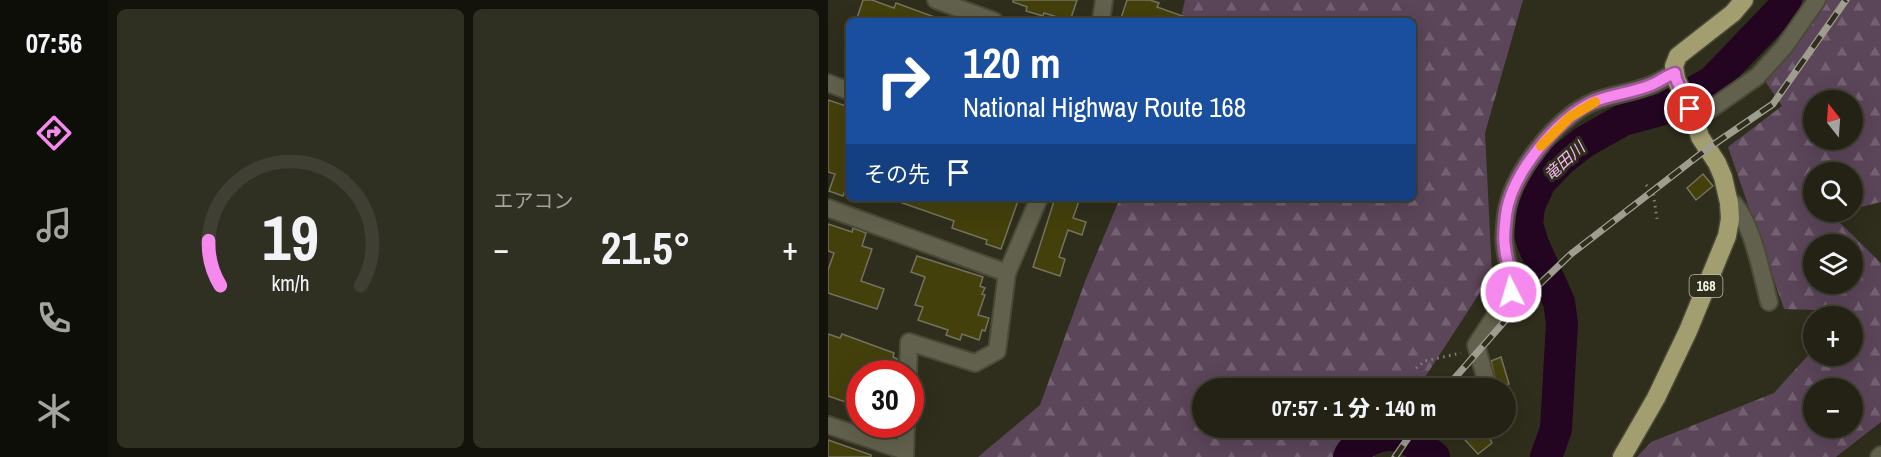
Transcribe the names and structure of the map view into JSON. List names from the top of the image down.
{
  "streets": {
    "highway": ["168"]
  },
  "water": ["竜田川"],
  "north": "top",
  "page": {
    "tabs": "07:56",
    "tile": "エアコン",
    "turn": ["120 m", "National Highway Route 168"],
    "map_buttons": ["+", "−"],
    "then": "その先",
    "heat": ["−", "21.5°", "+"],
    "limit": "30",
    "trip": "07:57 · 1 分 · 140 m",
    "gauge": ["19", "km/h"]
  }
}
